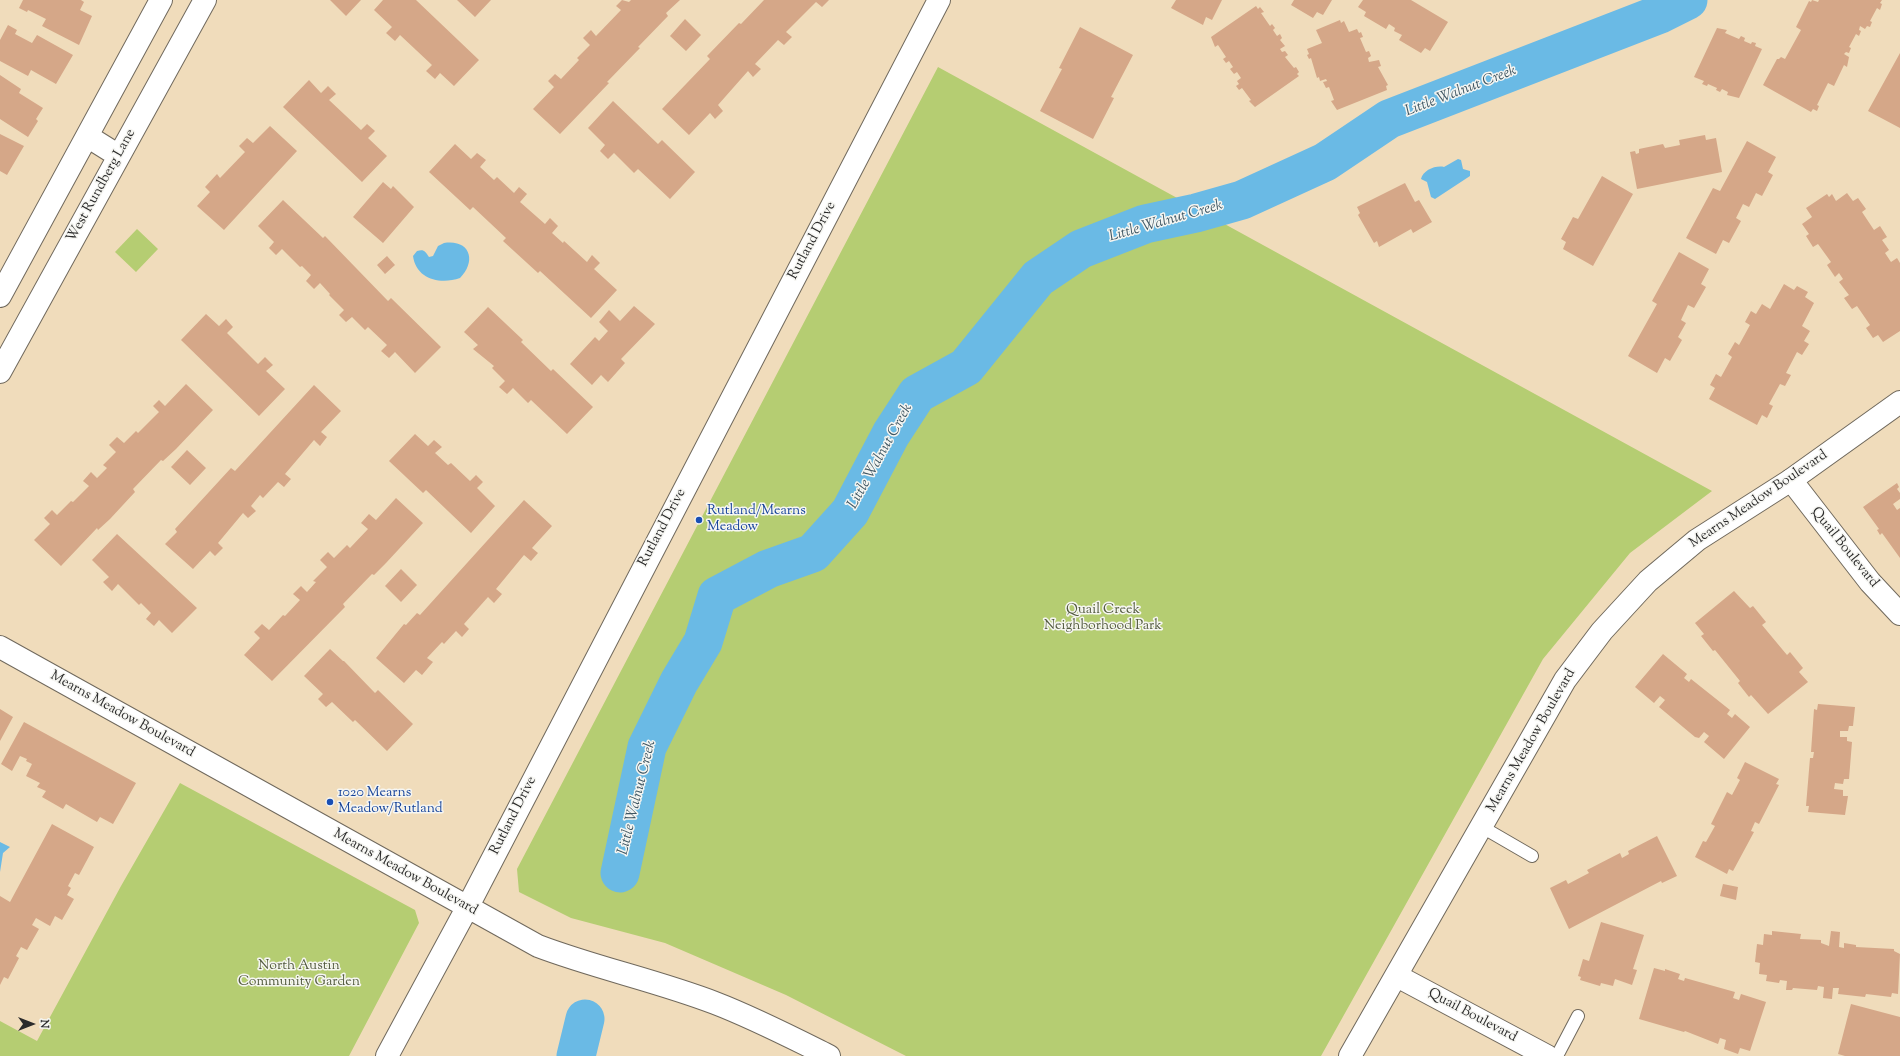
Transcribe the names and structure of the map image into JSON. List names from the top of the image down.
{
  "streets": {
    "street": [
      "West Rundberg Lane",
      "Rutland Drive",
      "Mearns Meadow Boulevard",
      "Quail Boulevard"
    ]
  },
  "crossings": [
    ["Rutland Drive", "Mearns Meadow Boulevard"],
    ["Mearns Meadow Boulevard", "Quail Boulevard"]
  ],
  "water": ["Little Walnut Creek"],
  "parks": ["Quail Creek Neighborhood Park", "North Austin Community Garden"],
  "places": ["Rutland/Mearns Meadow", "1020 Mearns Meadow/Rutland"],
  "north": "right"
}
